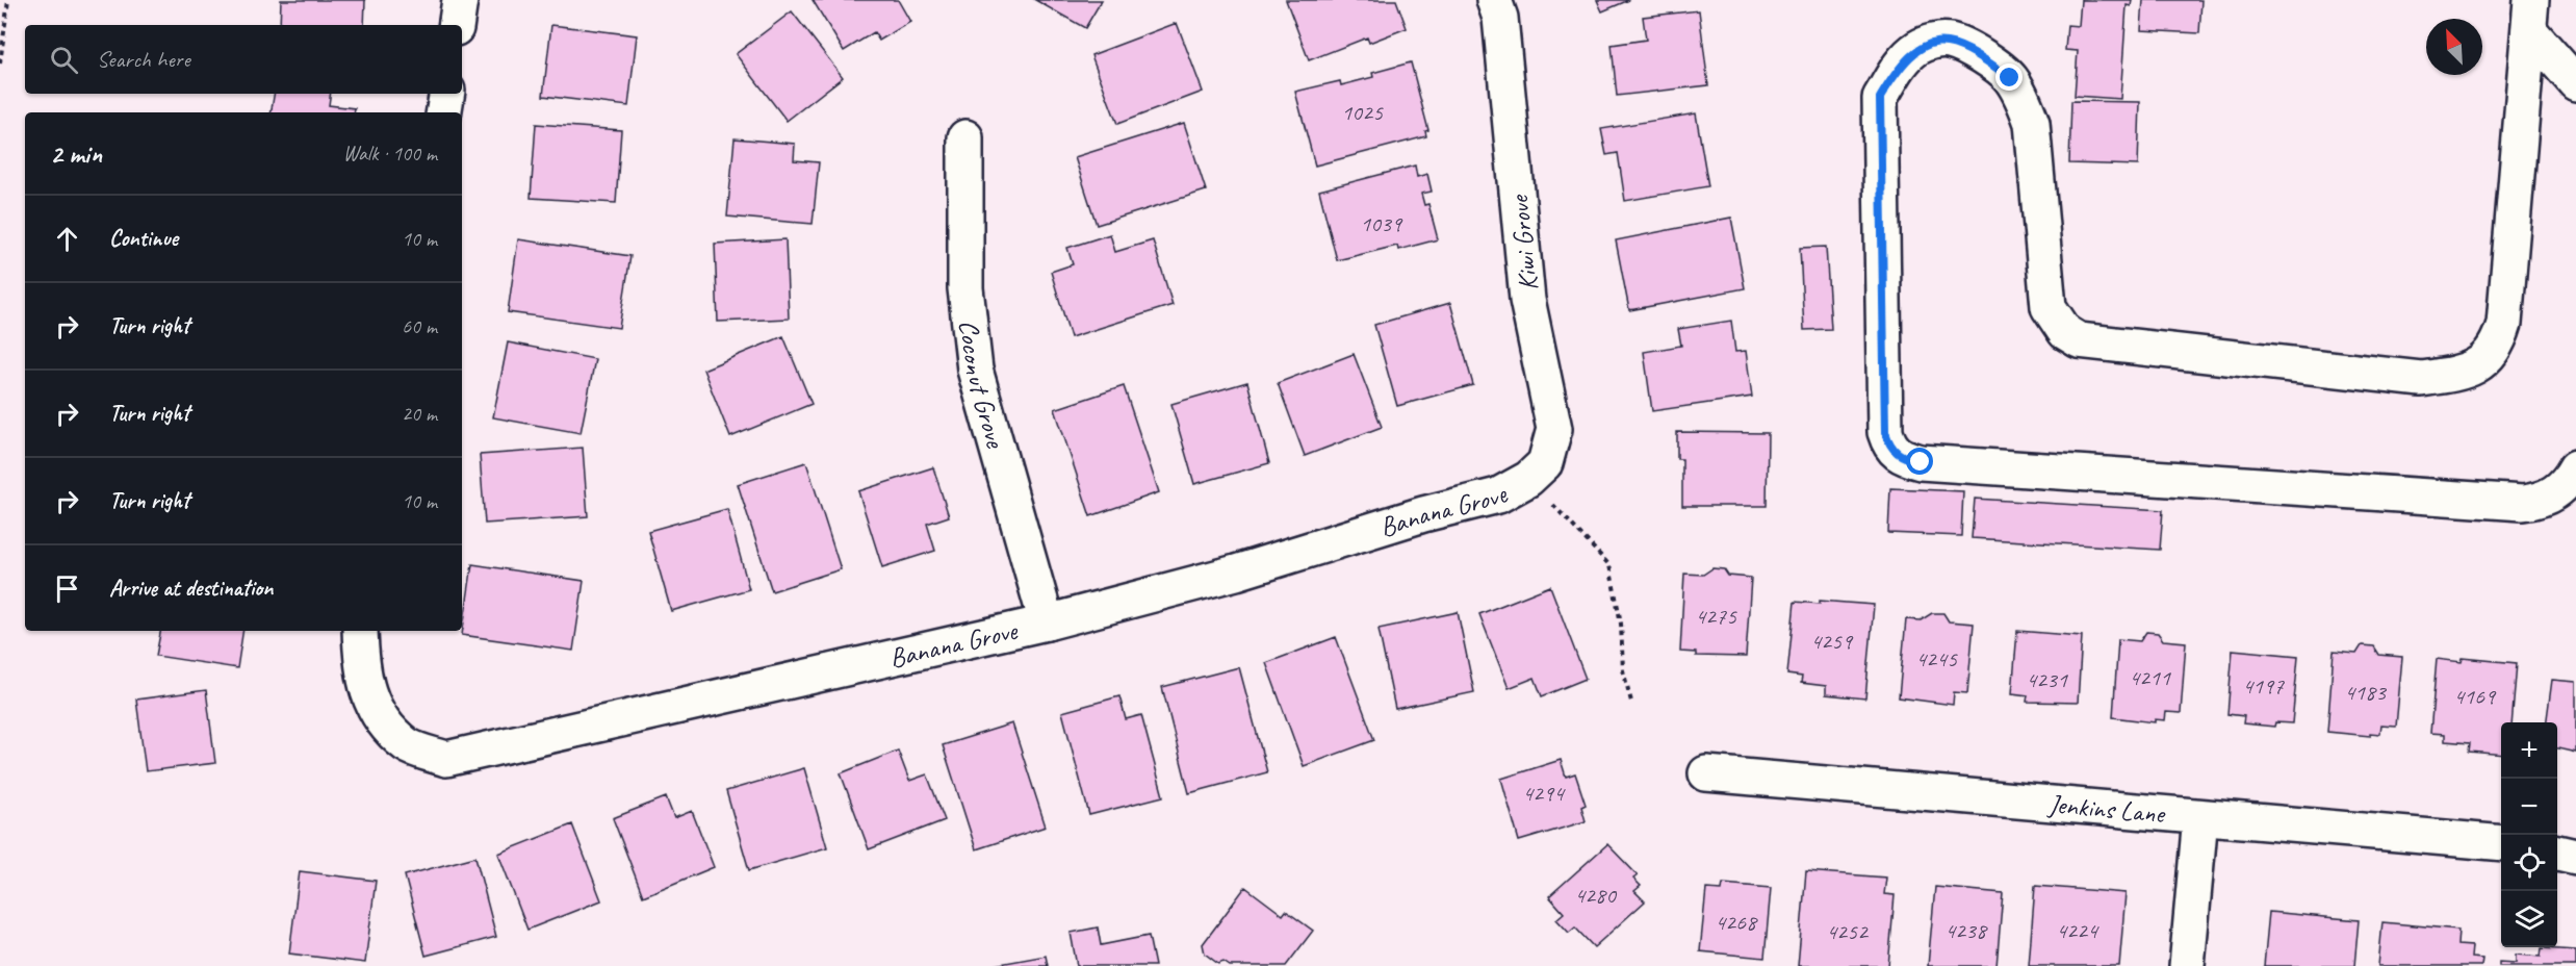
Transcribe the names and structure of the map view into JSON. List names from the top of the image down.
{
  "streets": {
    "street": [
      "Kiwi Grove",
      "Coconut Grove",
      "Banana Grove",
      "Jenkins Lane"
    ]
  },
  "crossings": [
    ["Kiwi Grove", "Banana Grove"],
    ["Coconut Grove", "Banana Grove"]
  ],
  "house_numbers": [
    "1025",
    "1039",
    "4275",
    "4259",
    "4245",
    "4211",
    "4231",
    "4197",
    "4183",
    "4169",
    "4294",
    "4280",
    "4268",
    "4238",
    "4224",
    "4252"
  ],
  "north": "top left",
  "page": {
    "search": "Search here",
    "heading": ["2 min", "Walk · 100 m"],
    "list": [
      ["Continue", "10 m"],
      ["Turn right", "60 m"],
      ["Turn right", "20 m"],
      ["Turn right", "10 m"],
      "Arrive at destination"
    ],
    "map_buttons": ["+", "−"]
  }
}
